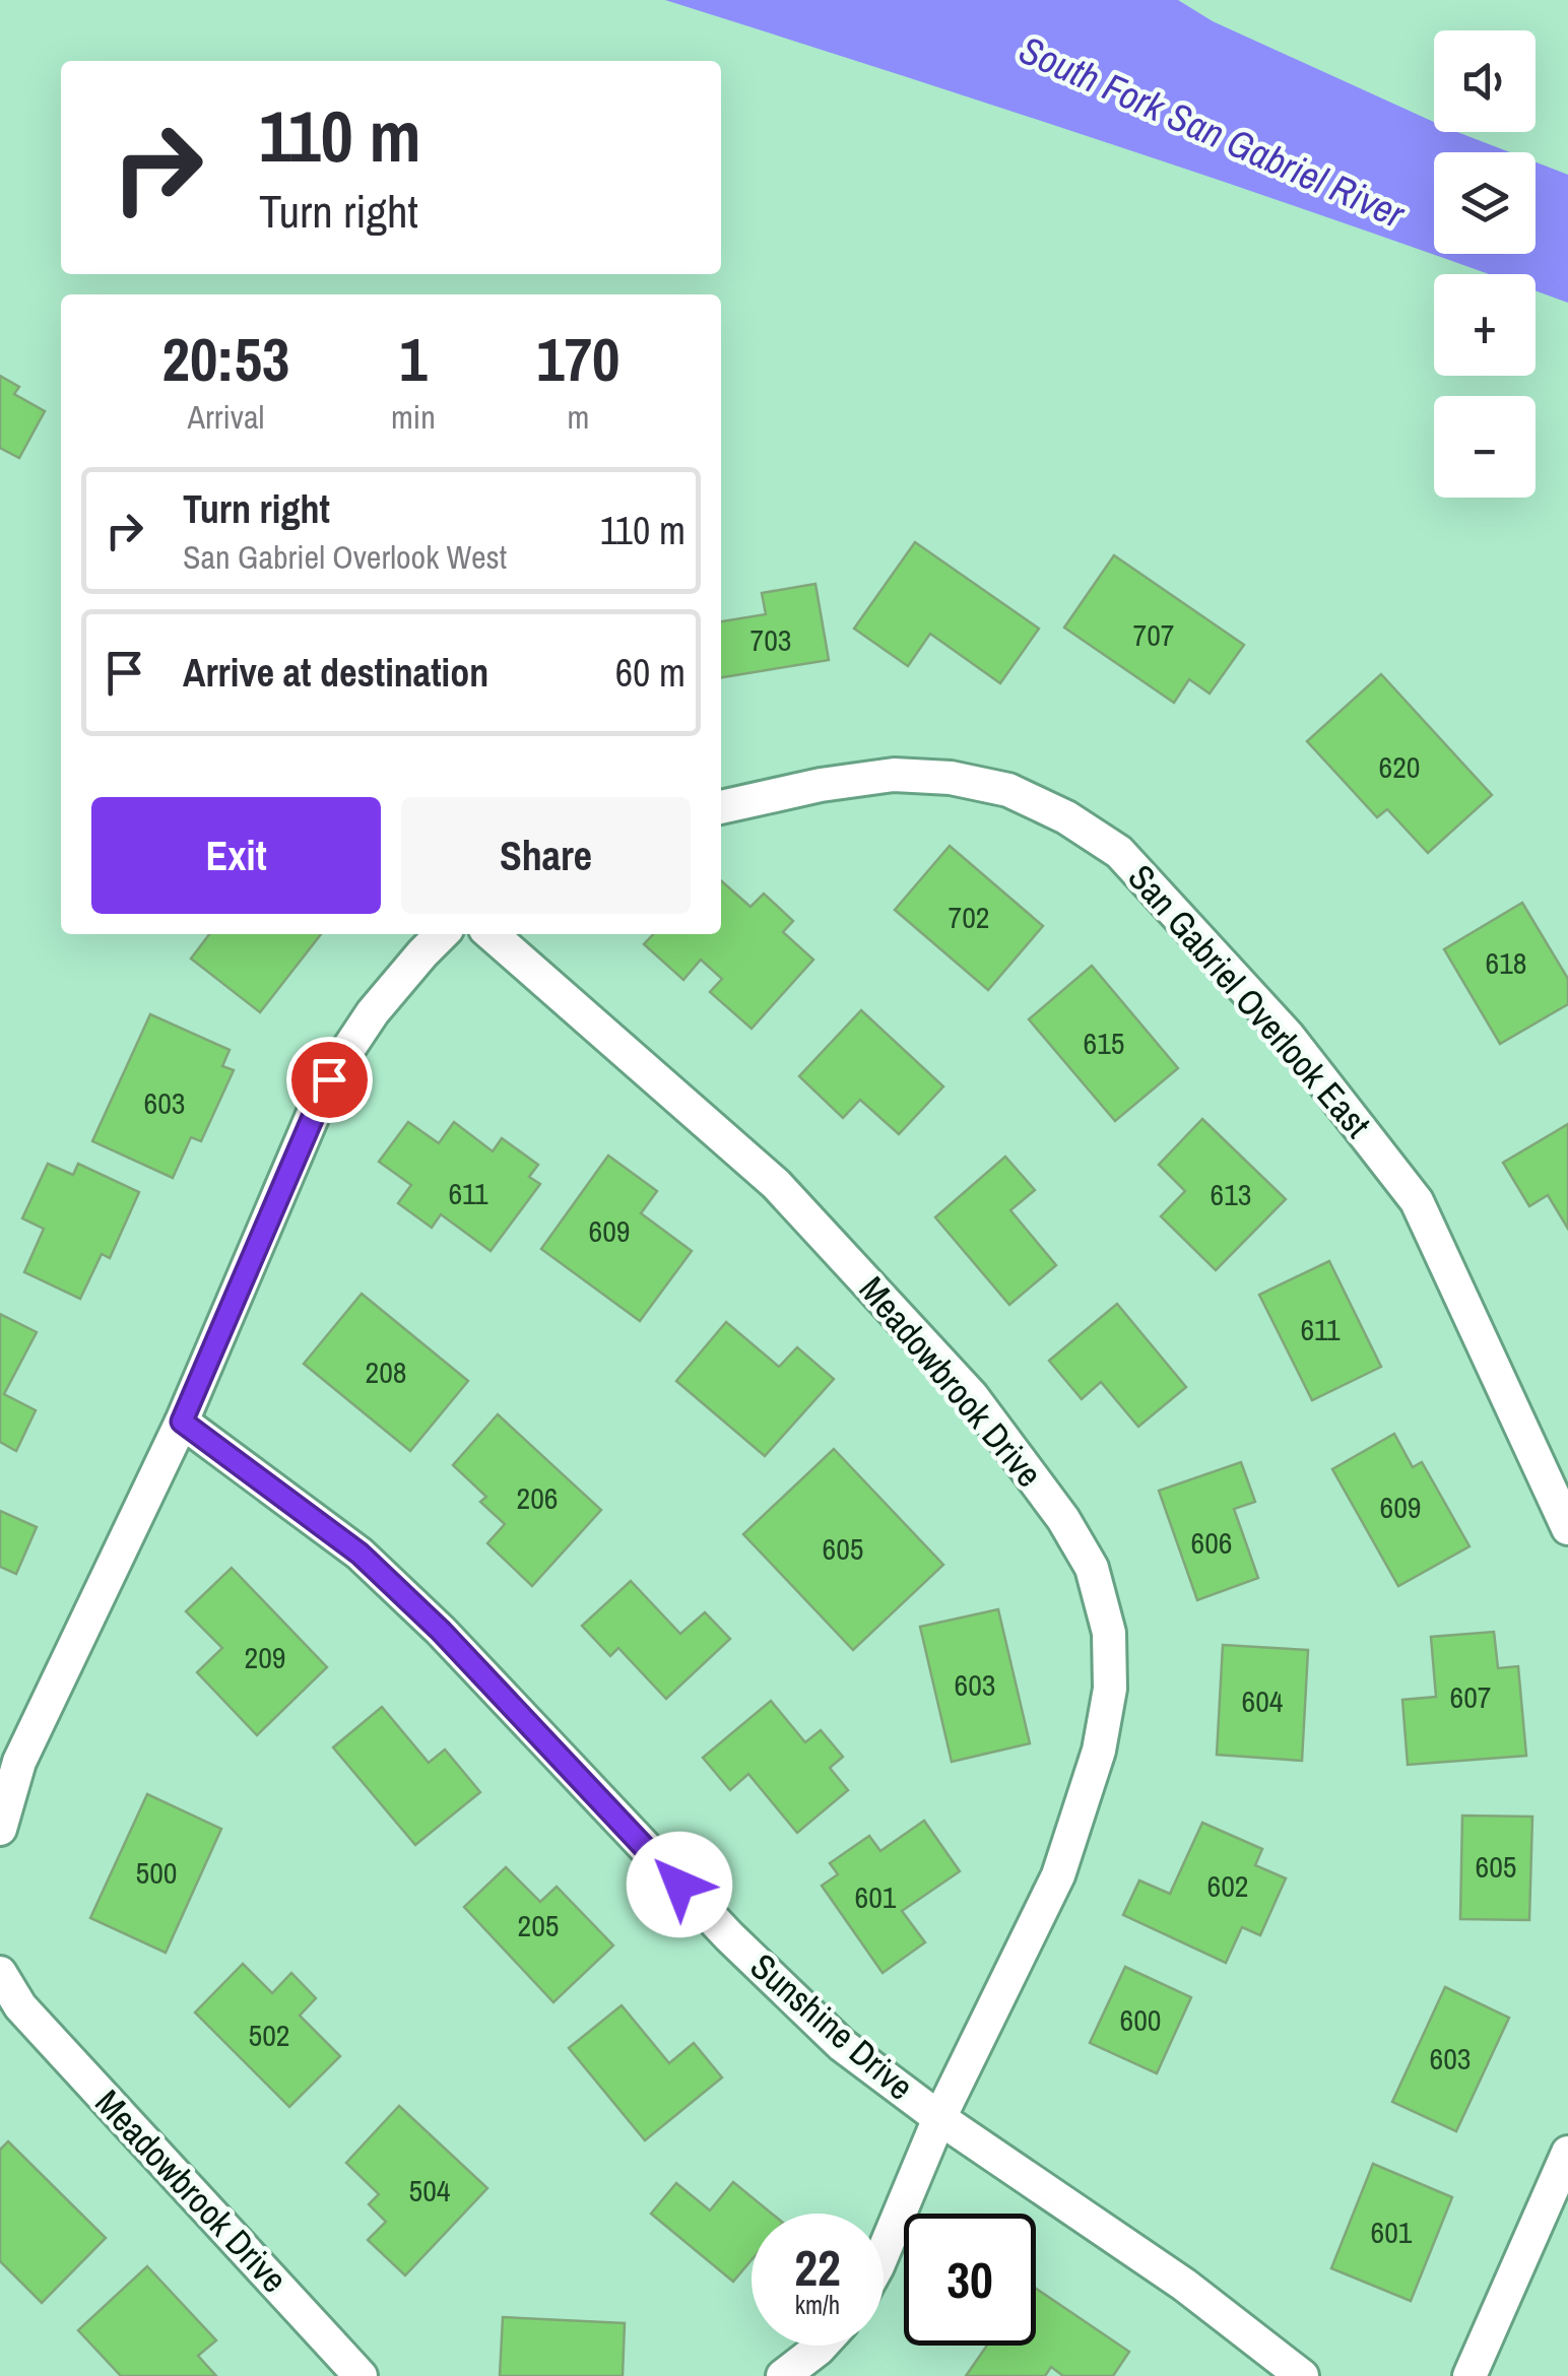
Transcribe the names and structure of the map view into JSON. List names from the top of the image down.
{
  "streets": {
    "street": ["San Gabriel Overlook East", "Meadowbrook Drive", "Sunshine Drive"]
  },
  "crossings": [
    ["Meadowbrook Drive", "Sunshine Drive"]
  ],
  "water": ["South Fork San Gabriel River"],
  "house_numbers": [
    "707",
    "703",
    "620",
    "702",
    "618",
    "615",
    "603",
    "611",
    "613",
    "609",
    "611",
    "208",
    "206",
    "609",
    "606",
    "605",
    "209",
    "603",
    "607",
    "604",
    "605",
    "500",
    "602",
    "601",
    "205",
    "600",
    "502",
    "603",
    "504",
    "601"
  ],
  "page": {
    "map_buttons": ["+", "−"],
    "turn": ["110 m", "Turn right"],
    "eta": [
      "20:53",
      "Arrival",
      "1",
      "min",
      "170",
      "m"
    ],
    "list": [
      {
        "name": "Turn right",
        "note": "San Gabriel Overlook West",
        "value": "110 m"
      },
      {
        "name": "Arrive at destination",
        "value": "60 m"
      }
    ],
    "buttons": ["Exit", "Share"],
    "speed": "22 km/h",
    "limit": "30"
  }
}
